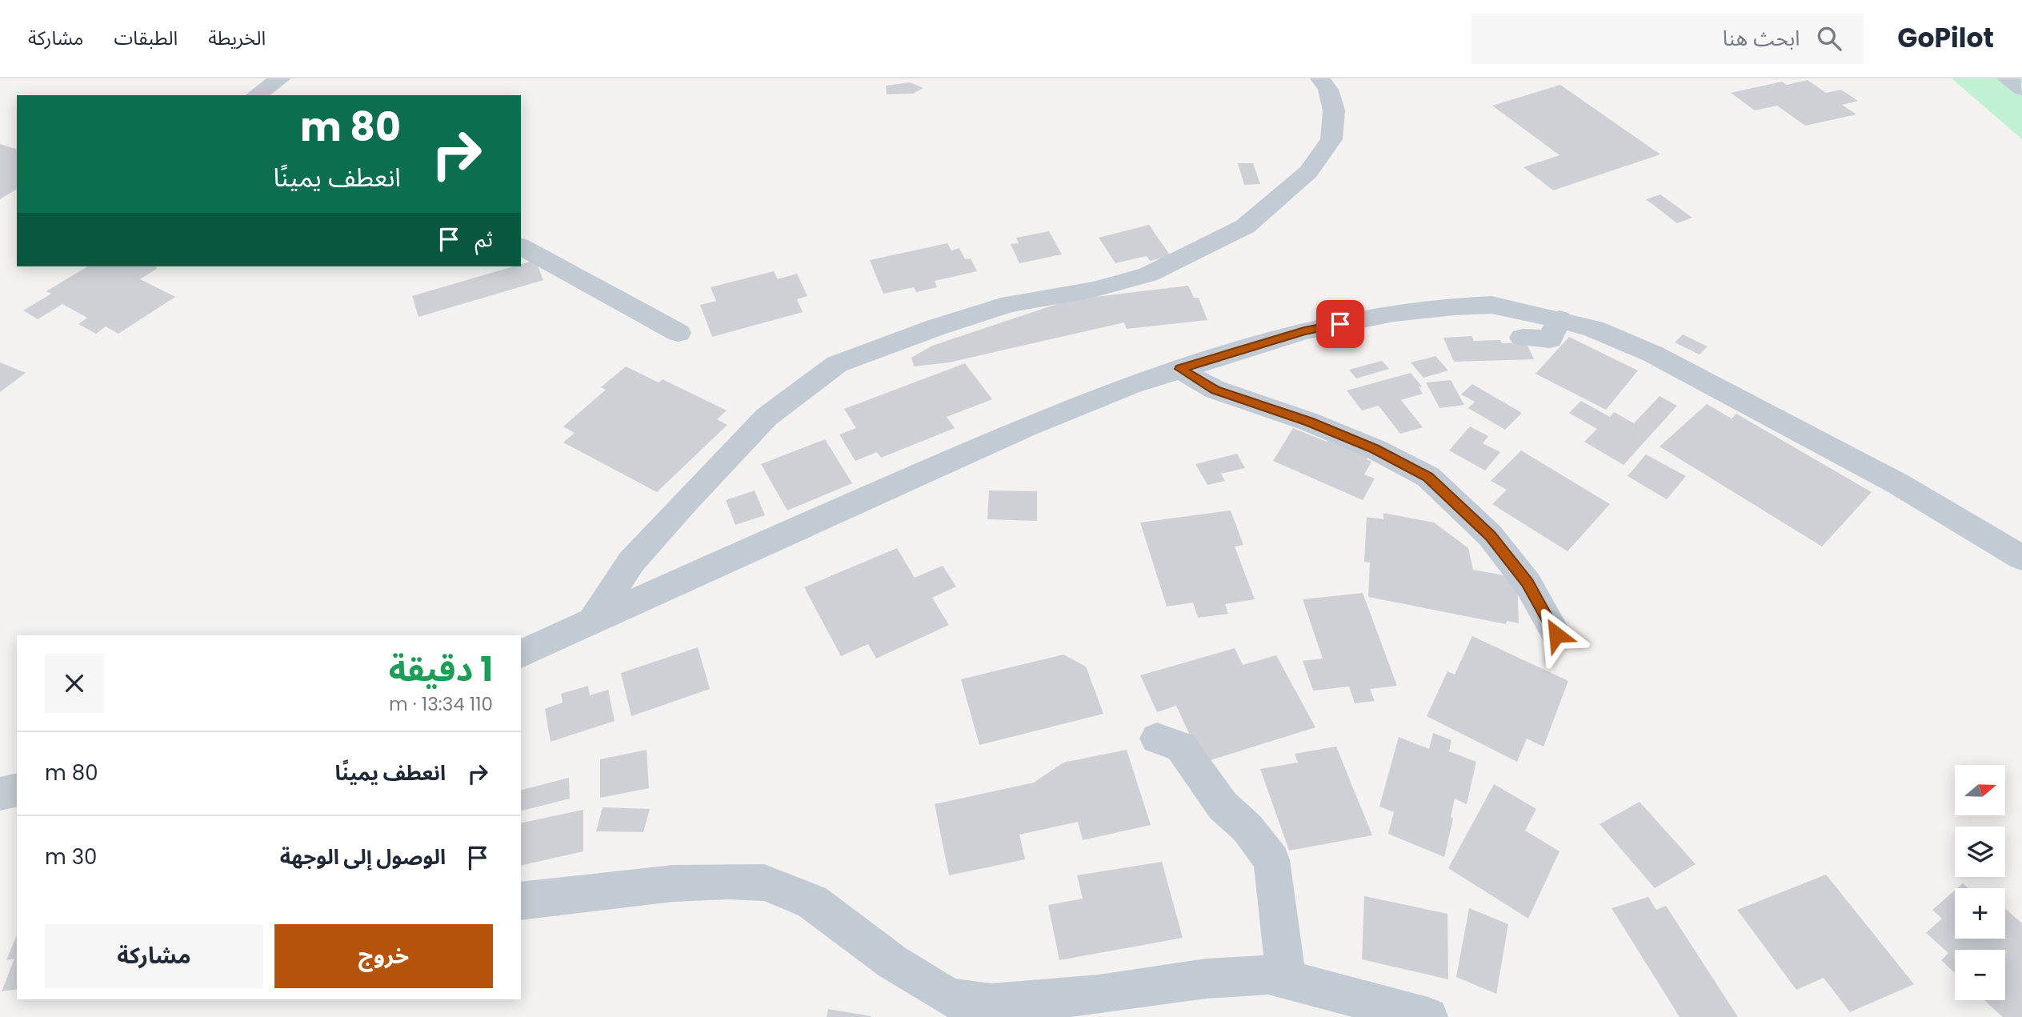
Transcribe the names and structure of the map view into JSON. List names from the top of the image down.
{
  "north": "right",
  "page": {
    "header": "GoPilot",
    "search": "ابحث هنا",
    "nav": ["الخريطة", "الطبقات", "مشاركة"],
    "turn": ["80 m", "انعطف يمينًا"],
    "then": "ثم",
    "heading": ["1 دقيقة", "110 m · 13:34"],
    "list": [
      {
        "name": "انعطف يمينًا",
        "value": "80 m"
      },
      {
        "name": "الوصول إلى الوجهة",
        "value": "30 m"
      }
    ],
    "map_buttons": ["+", "−"],
    "buttons": ["خروج", "مشاركة"]
  }
}
